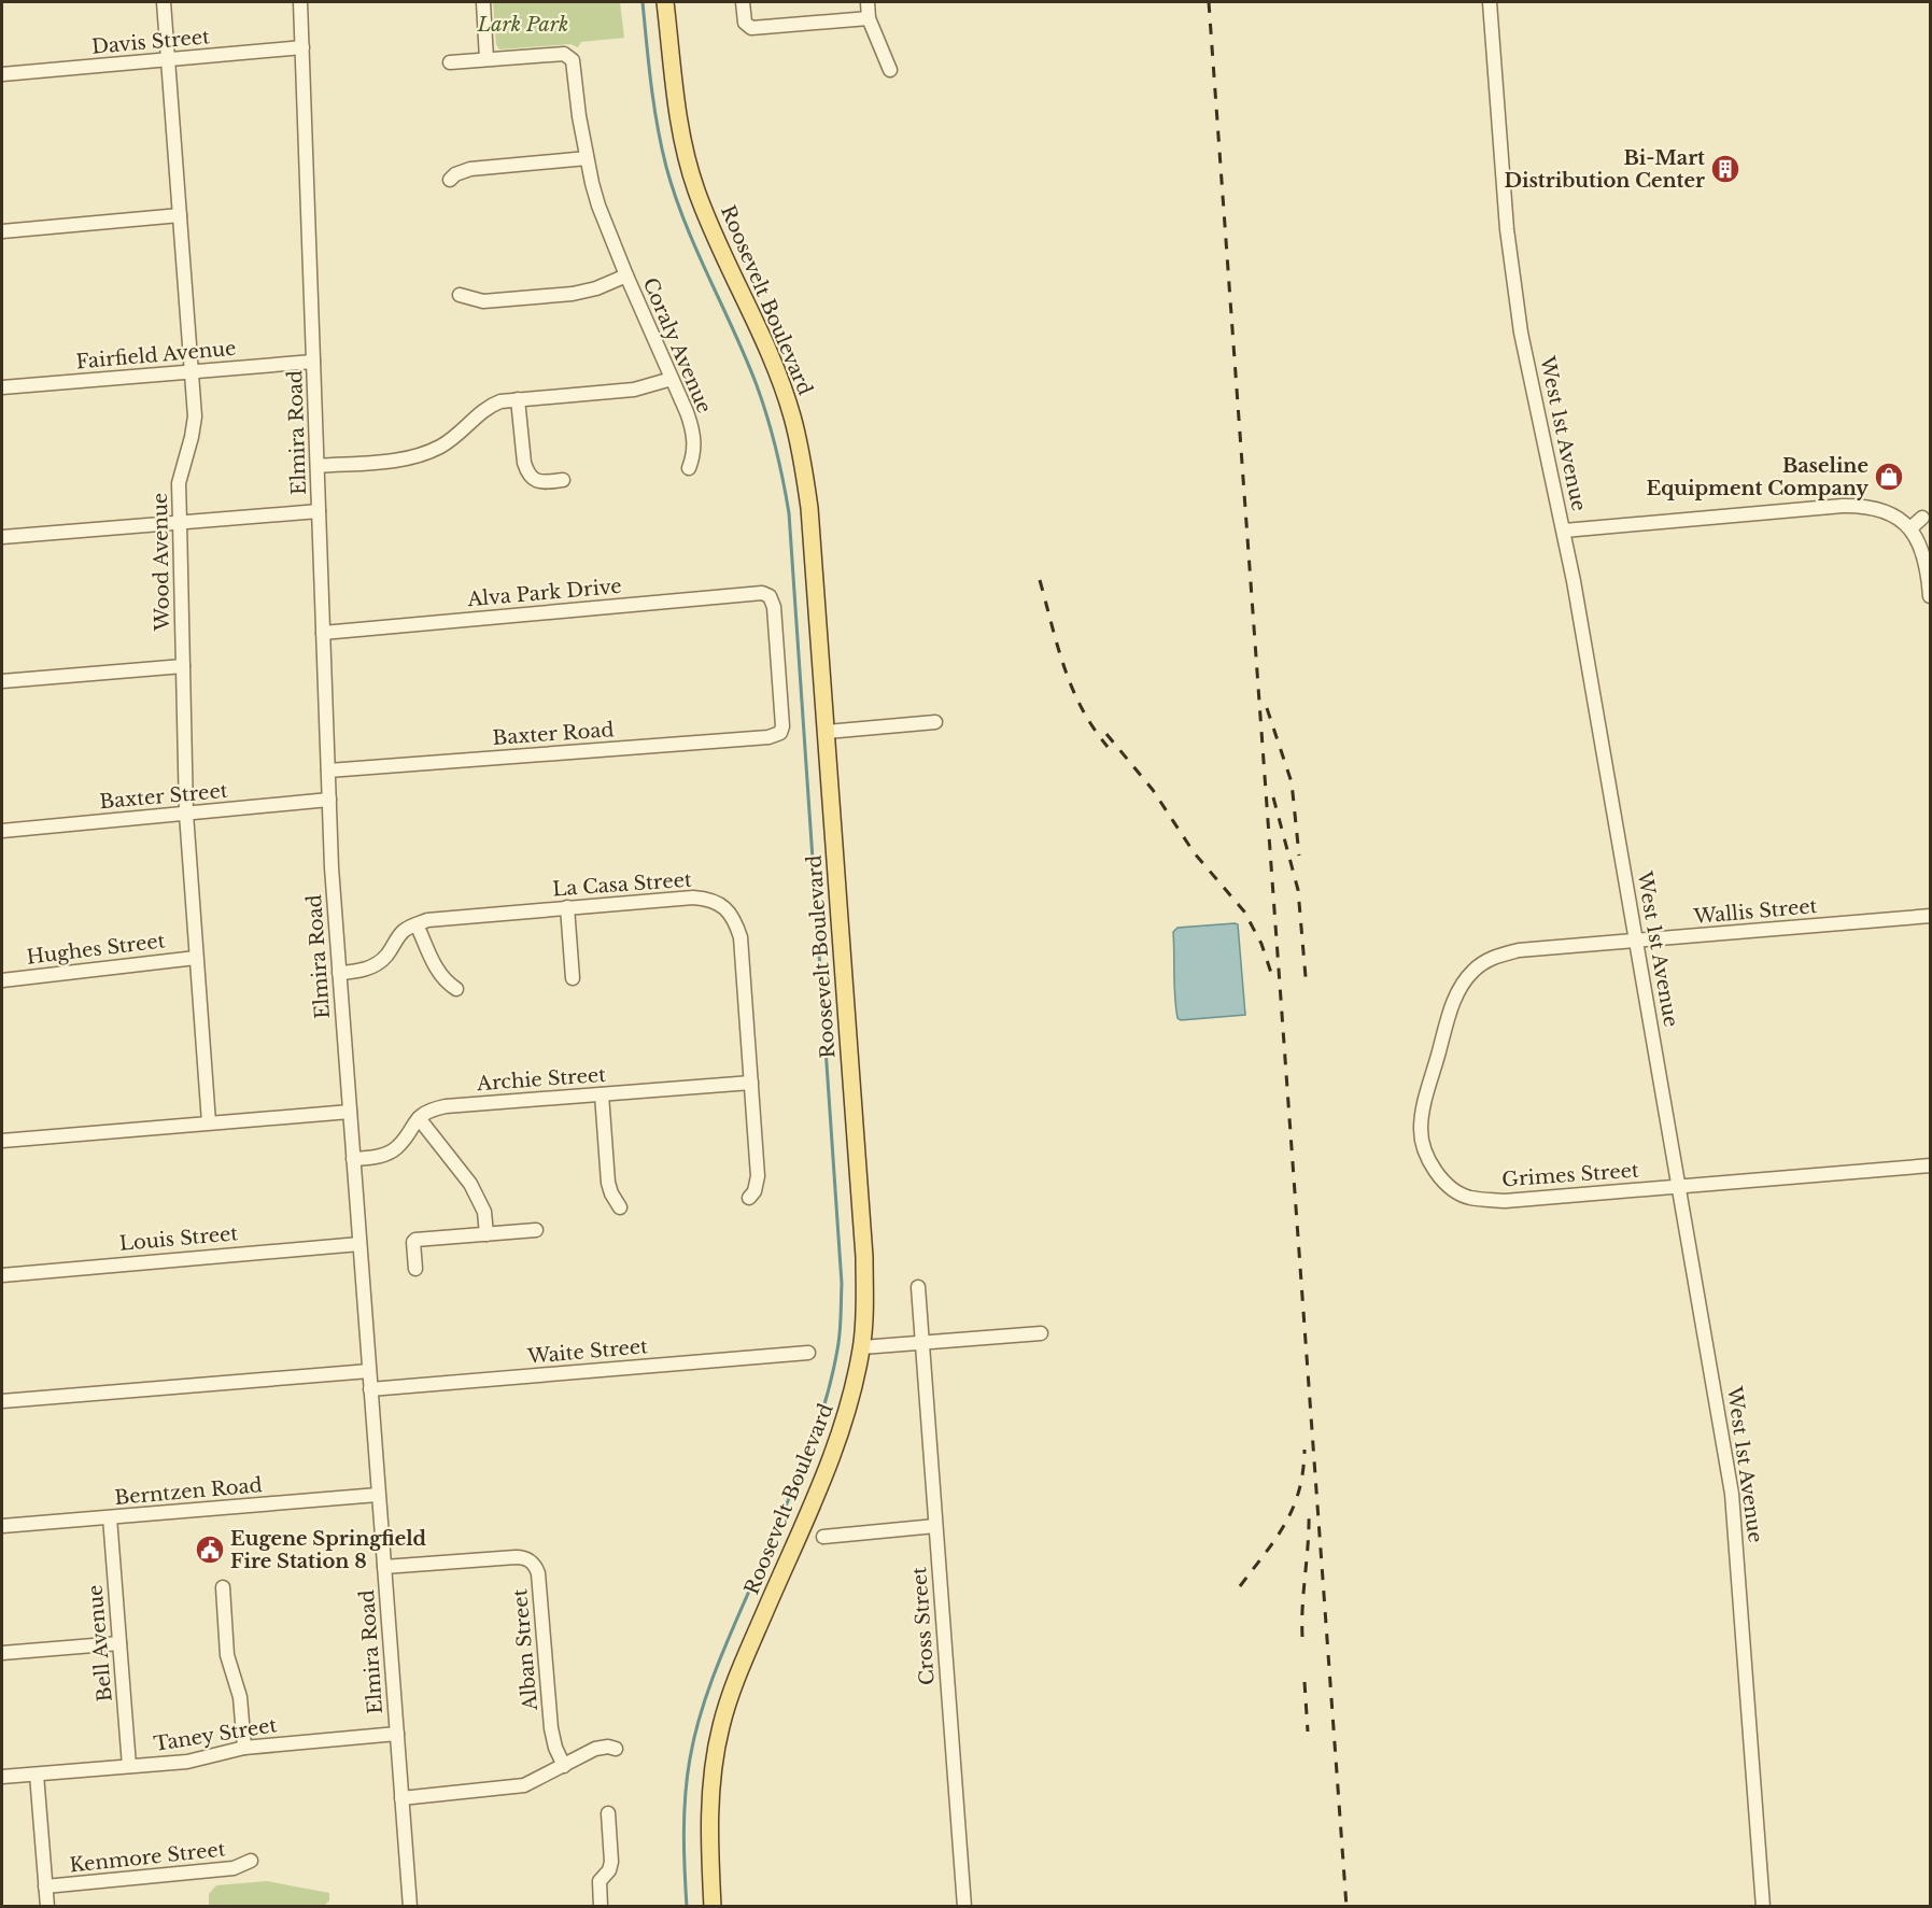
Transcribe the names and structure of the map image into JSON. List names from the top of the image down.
{
  "streets": {
    "main road": ["Roosevelt Boulevard"],
    "street": [
      "Davis Street",
      "Coraly Avenue",
      "Fairfield Avenue",
      "Elmira Road",
      "West 1st Avenue",
      "Wood Avenue",
      "Alva Park Drive",
      "Baxter Road",
      "Baxter Street",
      "La Casa Street",
      "Wallis Street",
      "Hughes Street",
      "Archie Street",
      "Grimes Street",
      "Louis Street",
      "Waite Street",
      "Berntzen Road",
      "Cross Street",
      "Bell Avenue",
      "Alban Street",
      "Taney Street",
      "Kenmore Street"
    ]
  },
  "crossings": [
    ["Davis Street", "Elmira Road"],
    ["Davis Street", "Wood Avenue"],
    ["Fairfield Avenue", "Elmira Road"],
    ["Fairfield Avenue", "Wood Avenue"],
    ["Elmira Road", "Alva Park Drive"],
    ["Elmira Road", "Baxter Road"],
    ["Elmira Road", "Baxter Street"],
    ["Elmira Road", "La Casa Street"],
    ["Elmira Road", "Louis Street"],
    ["Elmira Road", "Waite Street"],
    ["Elmira Road", "Berntzen Road"],
    ["Elmira Road", "Alban Street"],
    ["Elmira Road", "Taney Street"],
    ["West 1st Avenue", "Wallis Street"],
    ["West 1st Avenue", "Grimes Street"],
    ["Wood Avenue", "Baxter Street"],
    ["Wood Avenue", "Hughes Street"],
    ["Alva Park Drive", "Baxter Road"],
    ["La Casa Street", "Archie Street"],
    ["Wallis Street", "Grimes Street"],
    ["Berntzen Road", "Bell Avenue"],
    ["Bell Avenue", "Taney Street"]
  ],
  "parks": ["Lark Park"],
  "places": {
    "building": ["Bi-Mart Distribution Center"],
    "shop": ["Baseline Equipment Company"],
    "public building": ["Eugene Springfield Fire Station 8"]
  }
}
